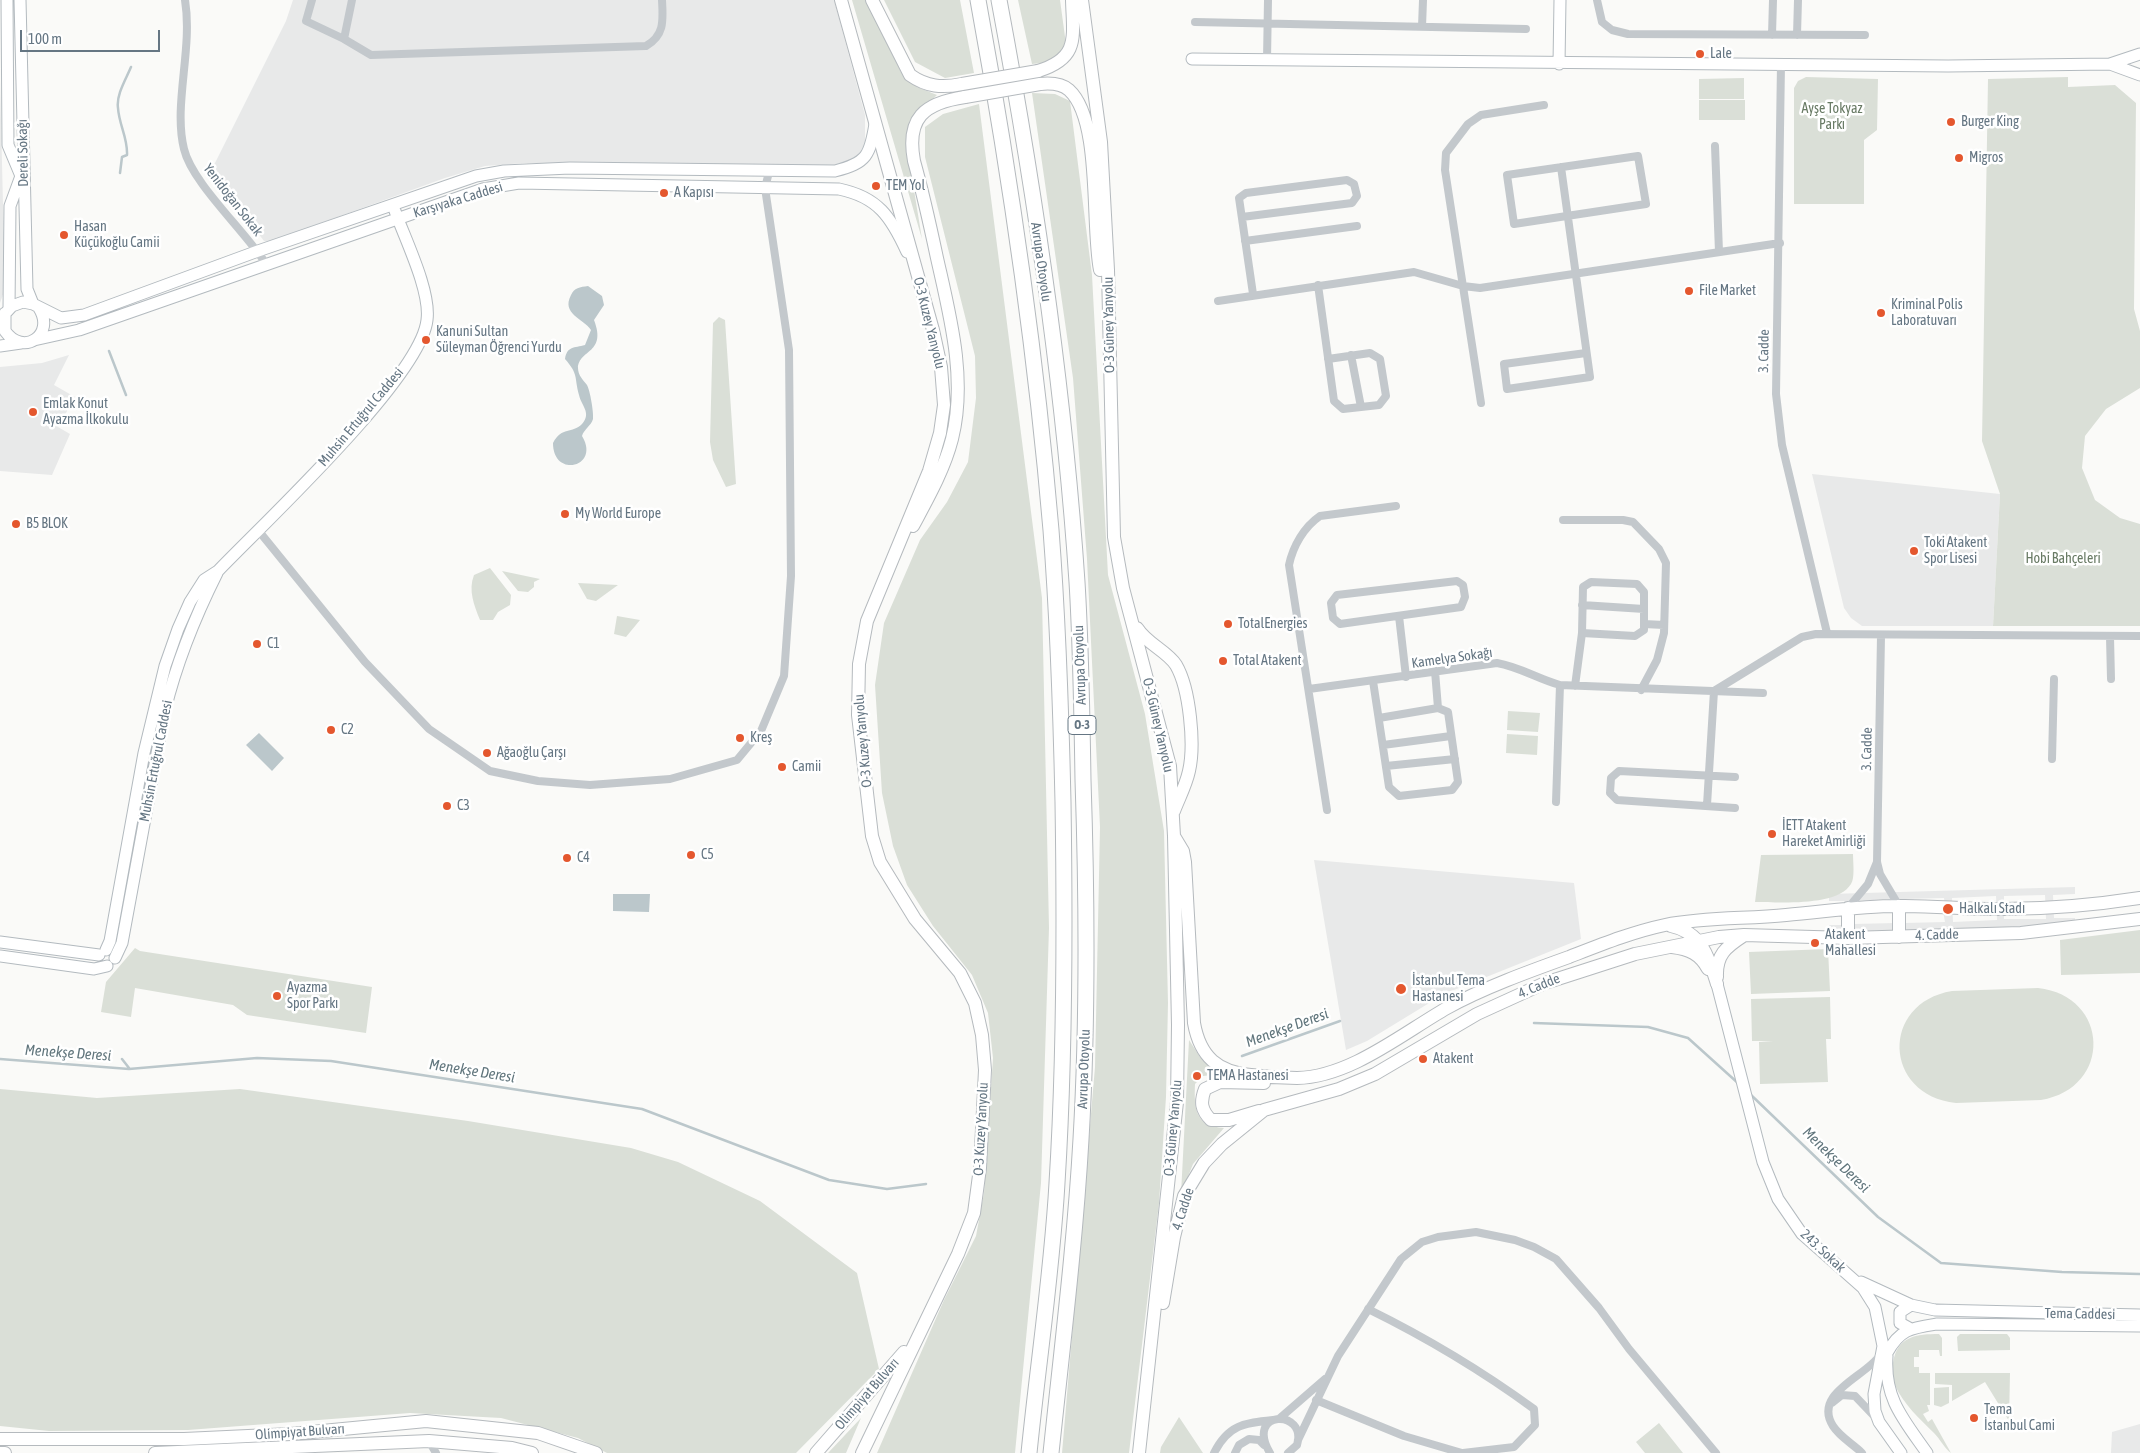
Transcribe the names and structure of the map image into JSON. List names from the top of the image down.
{
  "streets": {
    "highway": ["Avrupa Otoyolu", "O-3"],
    "main road": [
      "O-3 Kuzey Yanyolu",
      "O-3 Güney Yanyolu",
      "4. Cadde",
      "Olimpiyat Bulvarı"
    ],
    "street": [
      "Dereli Sokağı",
      "Yenidoğan Sokak",
      "Karşıyaka Caddesi",
      "3. Cadde",
      "Muhsin Ertuğrul Caddesi",
      "Kamelya Sokağı",
      "243. Sokak",
      "Tema Caddesi"
    ]
  },
  "crossings": [
    ["Dereli Sokağı", "Karşıyaka Caddesi"],
    ["Yenidoğan Sokak", "Karşıyaka Caddesi"],
    ["Karşıyaka Caddesi", "O-3 Kuzey Yanyolu"],
    ["Karşıyaka Caddesi", "Muhsin Ertuğrul Caddesi"],
    ["O-3 Kuzey Yanyolu", "Olimpiyat Bulvarı"],
    ["O-3 Güney Yanyolu", "4. Cadde"],
    ["243. Sokak", "Tema Caddesi"]
  ],
  "water": ["Menekşe Deresi"],
  "parks": ["Ayşe Tokyaz Parkı", "Hobi Bahçeleri"],
  "places": [
    "Lale",
    "Burger King",
    "Migros",
    "TEM Yol",
    "A Kapısı",
    "Hasan Küçükoğlu Camii",
    "File Market",
    "Kriminal Polis Laboratuvarı",
    "Kanuni Sultan Süleyman Öğrenci Yurdu",
    "Emlak Konut Ayazma İlkokulu",
    "My World Europe",
    "B5 BLOK",
    "Toki Atakent Spor Lisesi",
    "TotalEnergies",
    "C1",
    "Total Atakent",
    "C2",
    "Kreş",
    "Ağaoğlu Çarşı",
    "Camii",
    "C3",
    "İETT Atakent Hareket Amirliği",
    "C5",
    "C4",
    "Halkalı Stadı",
    "Atakent Mahallesi",
    "İstanbul Tema Hastanesi",
    "Ayazma Spor Parkı",
    "Atakent",
    "TEMA Hastanesi",
    "Tema İstanbul Cami"
  ],
  "scale_bar": "100 m"
}
